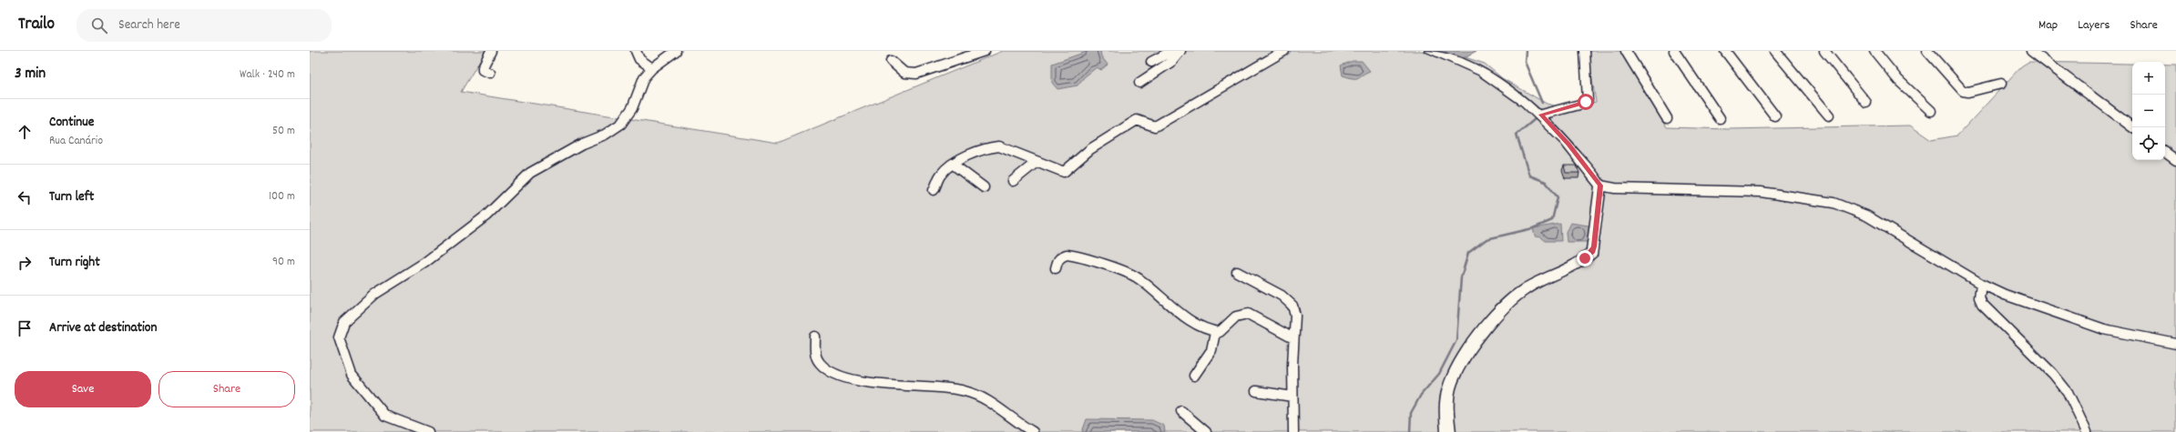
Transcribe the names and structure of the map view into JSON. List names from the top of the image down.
{
  "page": {
    "header": "Trailo",
    "search": "Search here",
    "nav": ["Map", "Layers", "Share"],
    "heading": ["3 min", "Walk · 240 m"],
    "map_buttons": ["+", "−"],
    "list": [
      ["Continue", "Rua Canário", "50 m"],
      ["Turn left", "100 m"],
      ["Turn right", "90 m"],
      "Arrive at destination"
    ],
    "buttons": ["Save", "Share"]
  }
}
